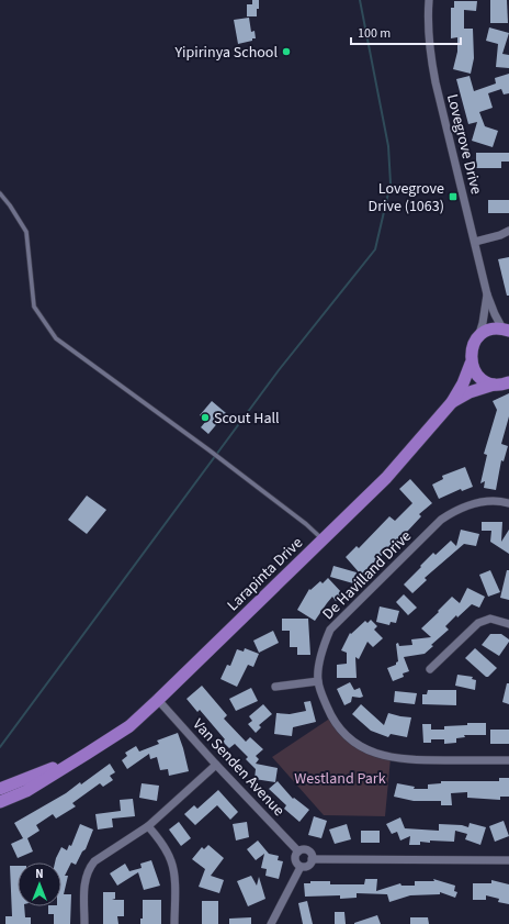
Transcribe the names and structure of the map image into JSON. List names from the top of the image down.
{
  "streets": {
    "main road": ["Larapinta Drive"],
    "street": ["Lovegrove Drive", "De Havilland Drive", "Van Senden Avenue"]
  },
  "crossings": [
    ["Lovegrove Drive", "Larapinta Drive"],
    ["Larapinta Drive", "Van Senden Avenue"]
  ],
  "parks": ["Westland Park"],
  "places": {
    "other": ["Yipirinya School", "Scout Hall"],
    "transit": ["Lovegrove Drive (1063)"]
  },
  "scale_bar": "100 m",
  "north": "top"
}
